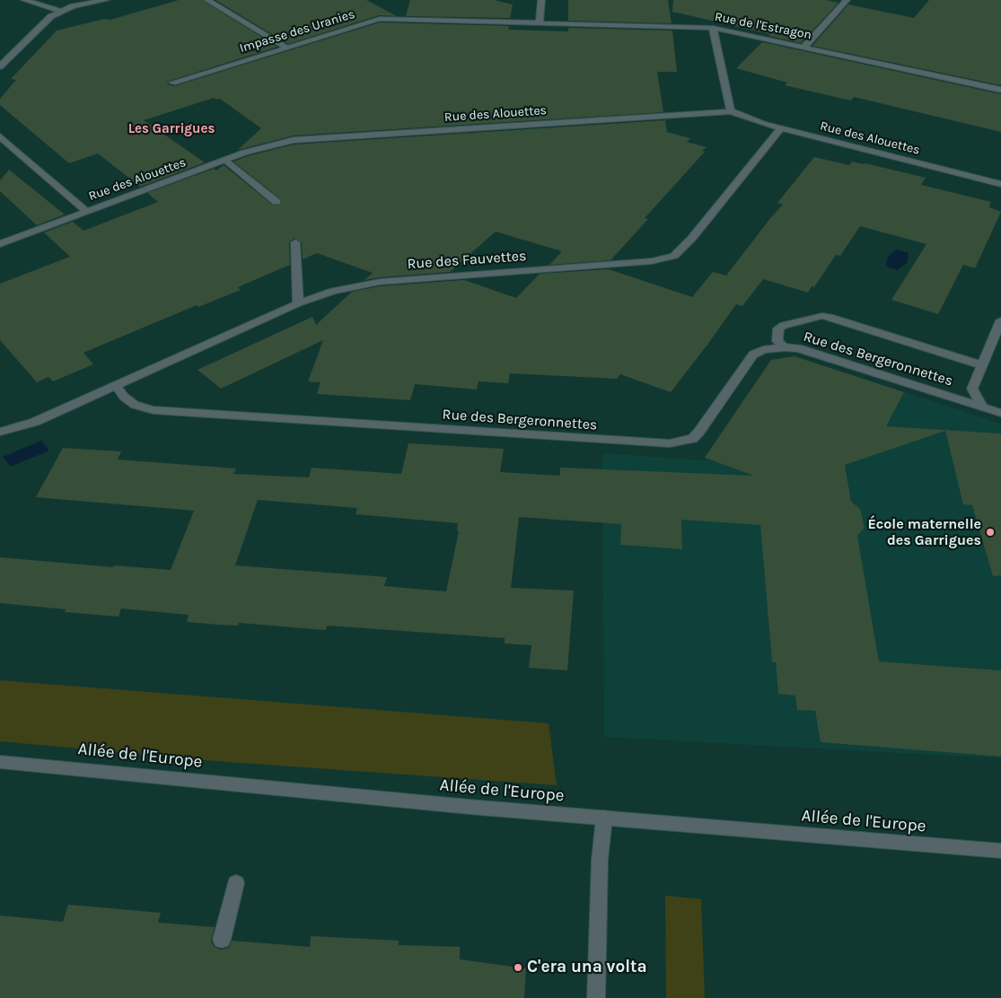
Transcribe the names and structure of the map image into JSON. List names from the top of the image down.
{
  "streets": {
    "street": [
      "Rue de l'Estragon",
      "Impasse des Uranies",
      "Rue des Alouettes",
      "Rue des Fauvettes",
      "Rue des Bergeronnettes",
      "Allée de l'Europe"
    ]
  },
  "crossings": [
    ["Rue de l'Estragon", "Impasse des Uranies"],
    ["Rue des Alouettes", "Rue des Fauvettes"],
    ["Rue des Fauvettes", "Rue des Bergeronnettes"]
  ],
  "districts": ["Les Garrigues"],
  "places": ["École maternelle des Garrigues", "C'era una volta"]
}
